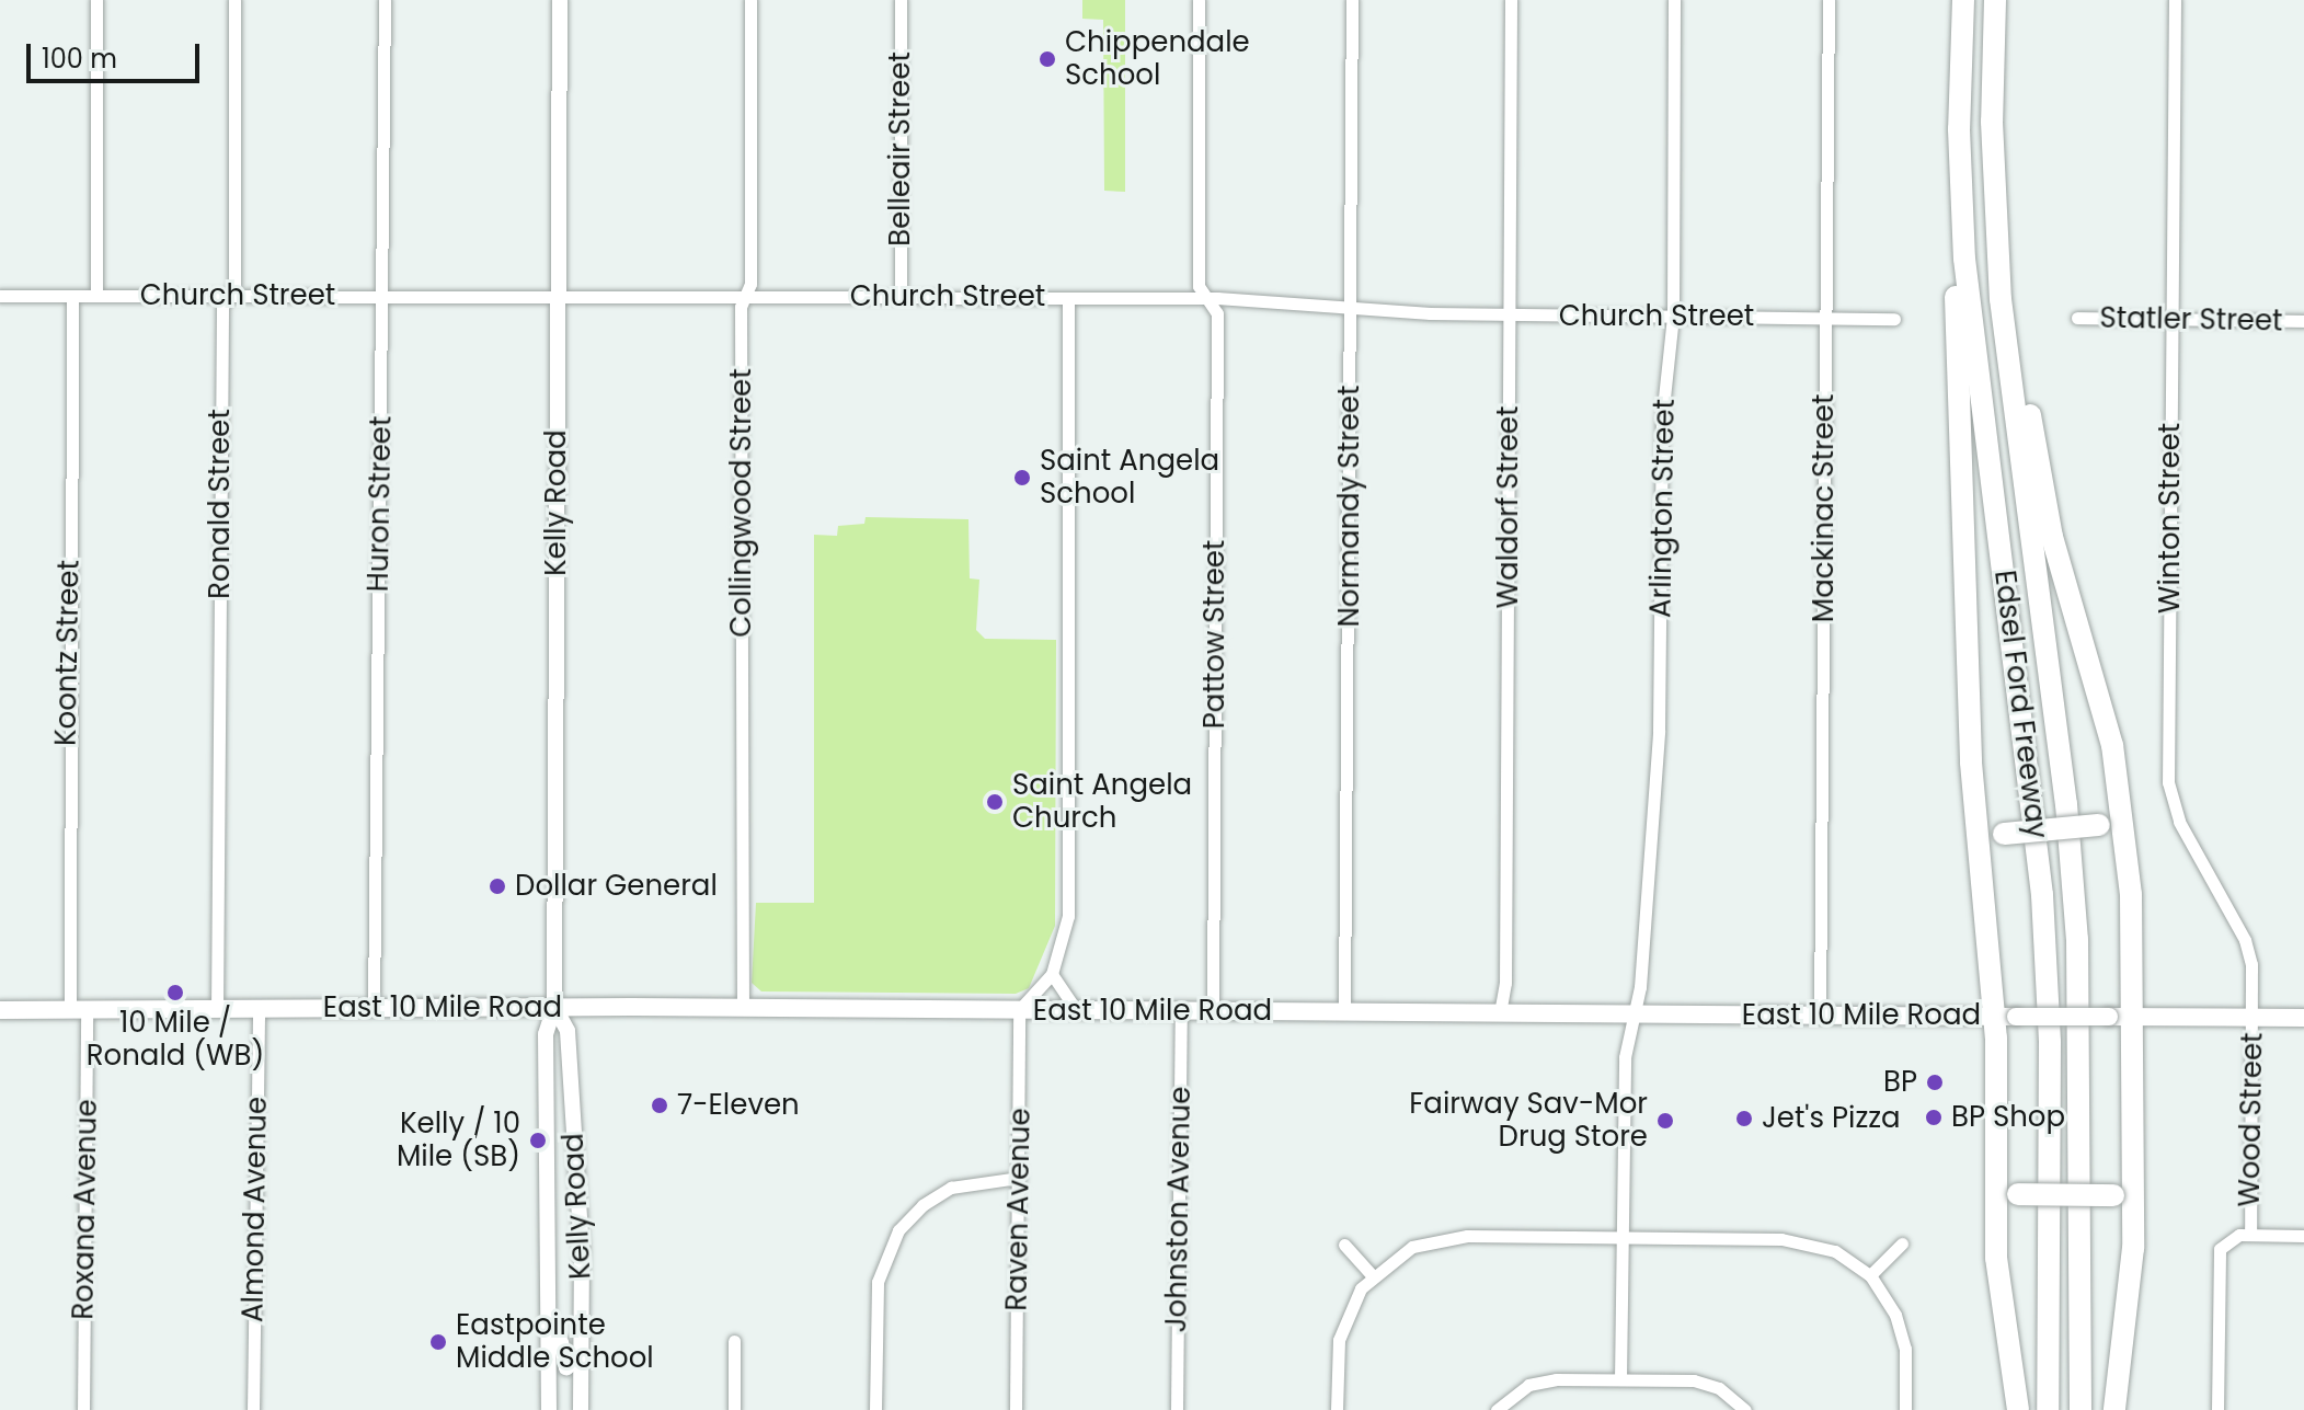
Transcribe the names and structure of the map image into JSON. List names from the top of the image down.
{
  "streets": {
    "highway": ["Edsel Ford Freeway"],
    "main road": ["East 10 Mile Road"],
    "street": [
      "Belleair Street",
      "Church Street",
      "Statler Street",
      "Kelly Road",
      "Collingwood Street",
      "Ronald Street",
      "Huron Street",
      "Normandy Street",
      "Waldorf Street",
      "Arlington Street",
      "Mackinac Street",
      "Winton Street",
      "Pattow Street",
      "Koontz Street",
      "Wood Street",
      "Roxana Avenue",
      "Almond Avenue",
      "Raven Avenue",
      "Johnston Avenue"
    ]
  },
  "crossings": [
    ["Belleair Street", "Church Street"],
    ["Church Street", "Kelly Road"],
    ["Church Street", "Collingwood Street"],
    ["Church Street", "Ronald Street"],
    ["Church Street", "Huron Street"],
    ["Church Street", "Normandy Street"],
    ["Church Street", "Waldorf Street"],
    ["Church Street", "Arlington Street"],
    ["Church Street", "Mackinac Street"],
    ["Church Street", "Pattow Street"],
    ["Church Street", "Koontz Street"],
    ["Statler Street", "Winton Street"],
    ["Kelly Road", "East 10 Mile Road"],
    ["Collingwood Street", "East 10 Mile Road"],
    ["Ronald Street", "East 10 Mile Road"],
    ["Huron Street", "East 10 Mile Road"],
    ["Normandy Street", "East 10 Mile Road"],
    ["Waldorf Street", "East 10 Mile Road"],
    ["Arlington Street", "East 10 Mile Road"],
    ["Mackinac Street", "East 10 Mile Road"],
    ["Winton Street", "East 10 Mile Road"],
    ["Winton Street", "Wood Street"],
    ["Pattow Street", "East 10 Mile Road"],
    ["Koontz Street", "East 10 Mile Road"],
    ["Koontz Street", "Roxana Avenue"],
    ["East 10 Mile Road", "Wood Street"],
    ["East 10 Mile Road", "Roxana Avenue"],
    ["East 10 Mile Road", "Almond Avenue"],
    ["East 10 Mile Road", "Raven Avenue"],
    ["East 10 Mile Road", "Johnston Avenue"]
  ],
  "places": [
    "Chippendale School",
    "Saint Angela School",
    "Saint Angela Church",
    "Dollar General",
    "10 Mile / Ronald (WB)",
    "BP",
    "7-Eleven",
    "BP Shop",
    "Jet's Pizza",
    "Fairway Sav-Mor Drug Store",
    "Kelly / 10 Mile (SB)",
    "Eastpointe Middle School"
  ],
  "scale_bar": "100 m"
}
